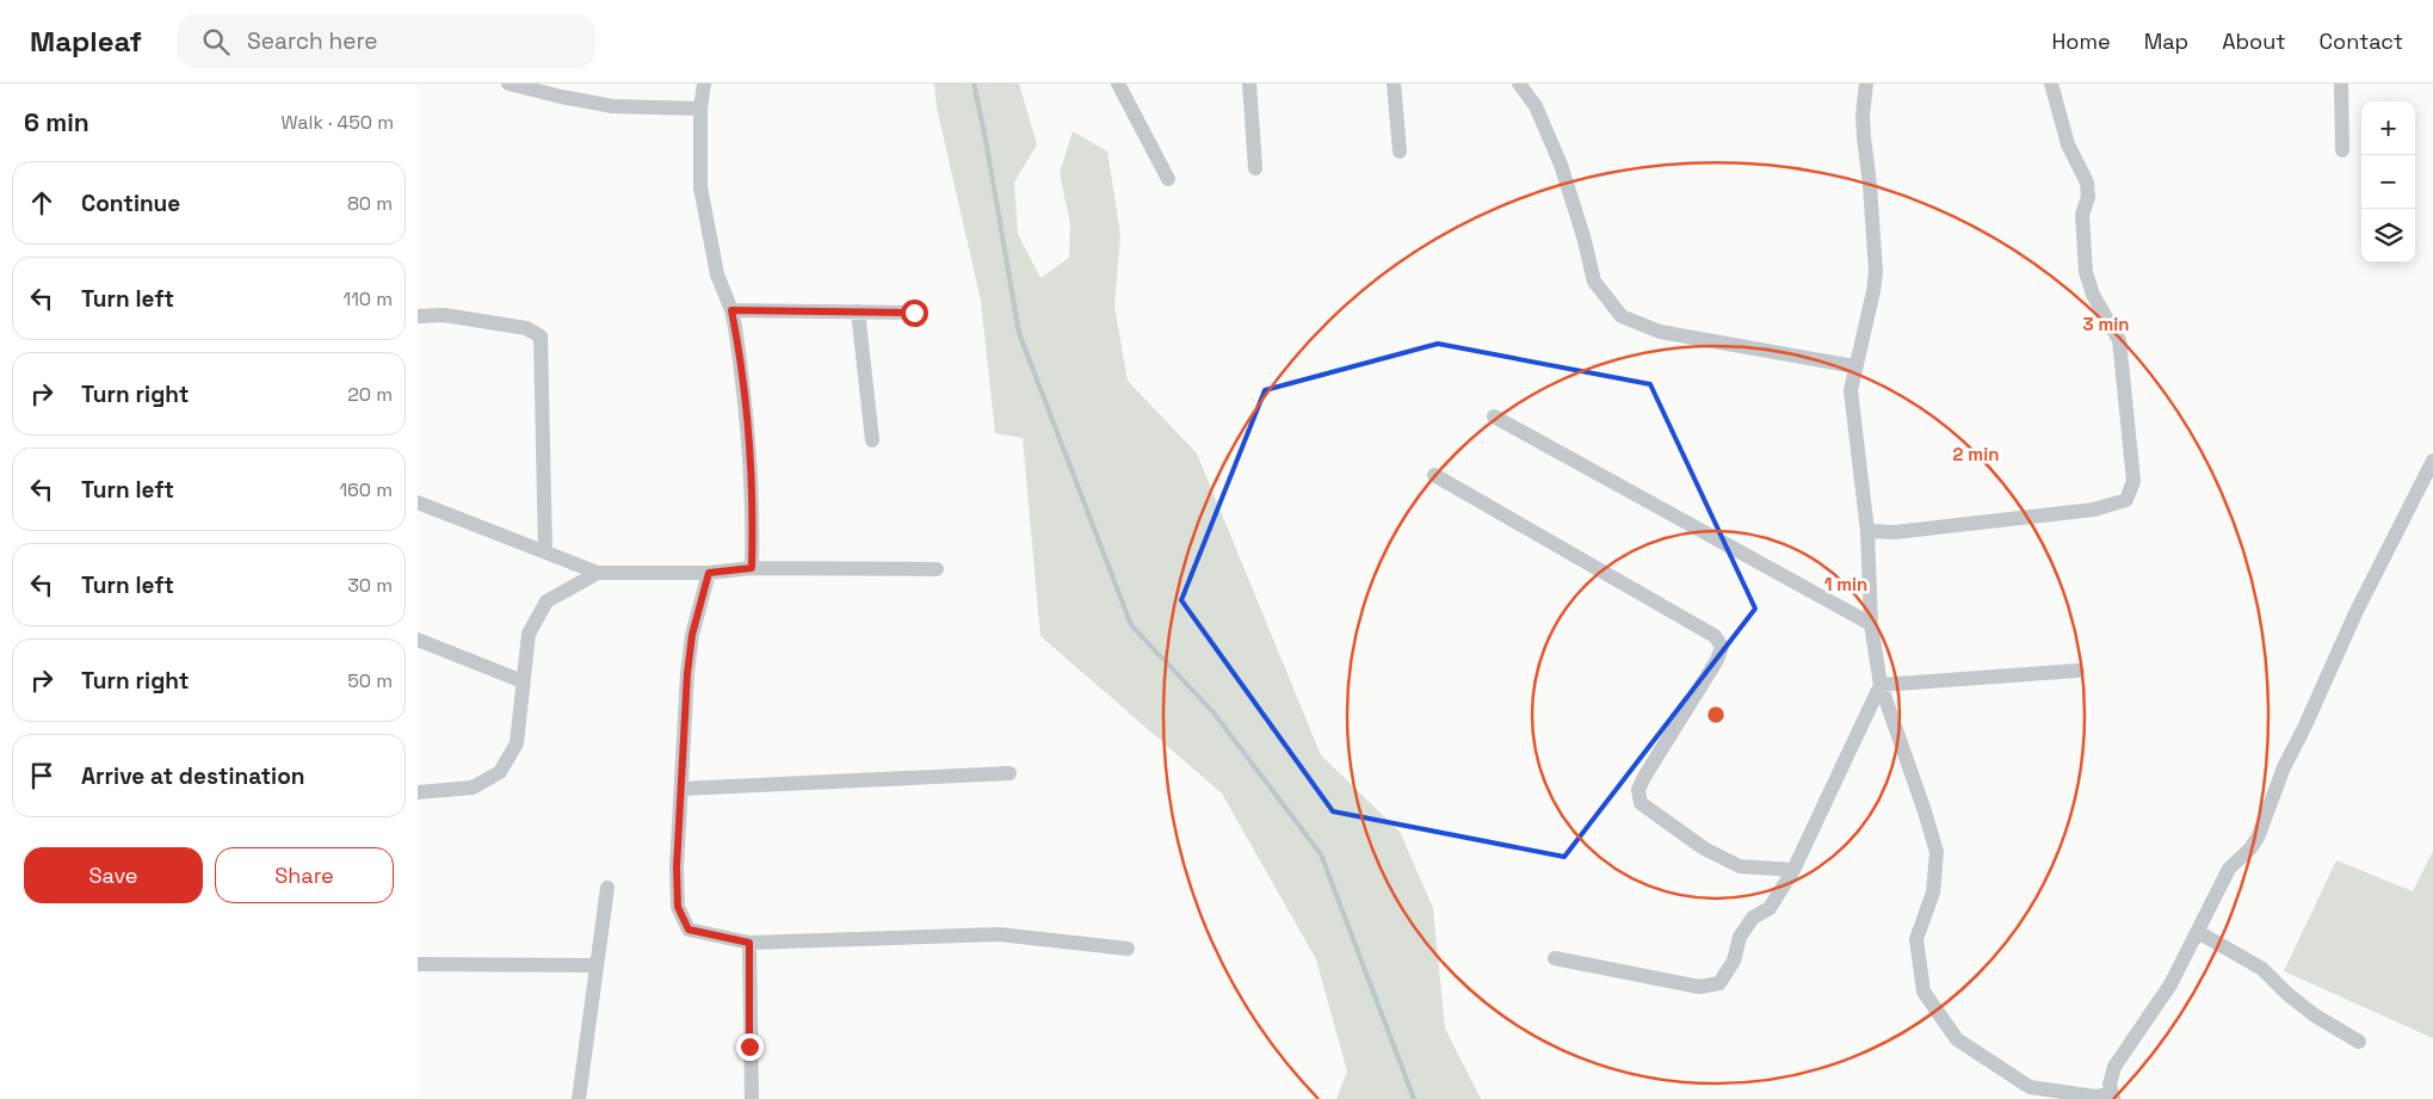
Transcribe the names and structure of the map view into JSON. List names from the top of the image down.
{
  "page": {
    "header": "Mapleaf",
    "search": "Search here",
    "nav": [
      "Home",
      "Map",
      "About",
      "Contact"
    ],
    "heading": ["6 min", "Walk · 450 m"],
    "map_buttons": ["+", "−"],
    "list": [
      ["Continue", "80 m"],
      ["Turn left", "110 m"],
      ["Turn right", "20 m"],
      ["Turn left", "160 m"],
      ["Turn left", "30 m"],
      ["Turn right", "50 m"],
      "Arrive at destination"
    ],
    "buttons": ["Save", "Share"]
  },
  "rings": ["3 min", "2 min", "1 min"]
}
